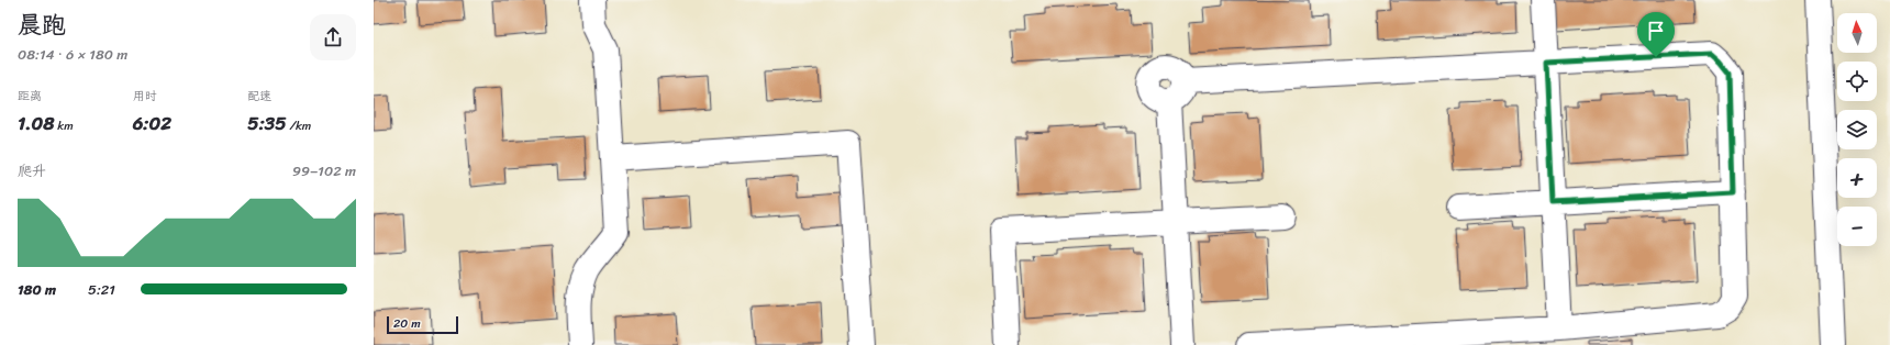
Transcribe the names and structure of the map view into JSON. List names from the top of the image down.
{
  "scale_bar": "20 m",
  "north": "top",
  "page": {
    "heading": ["晨跑", "08:14 · 6 × 180 m"],
    "map_buttons": ["+", "−"],
    "stats": [
      ["距离", "1.08 km"],
      ["用时", "6:02"],
      ["配速", "5:35 /km"]
    ],
    "chart": ["爬升", "99–102 m"],
    "list": [
      {
        "name": "180 m",
        "note": "5:21"
      }
    ],
    "scale": "20 m"
  }
}
